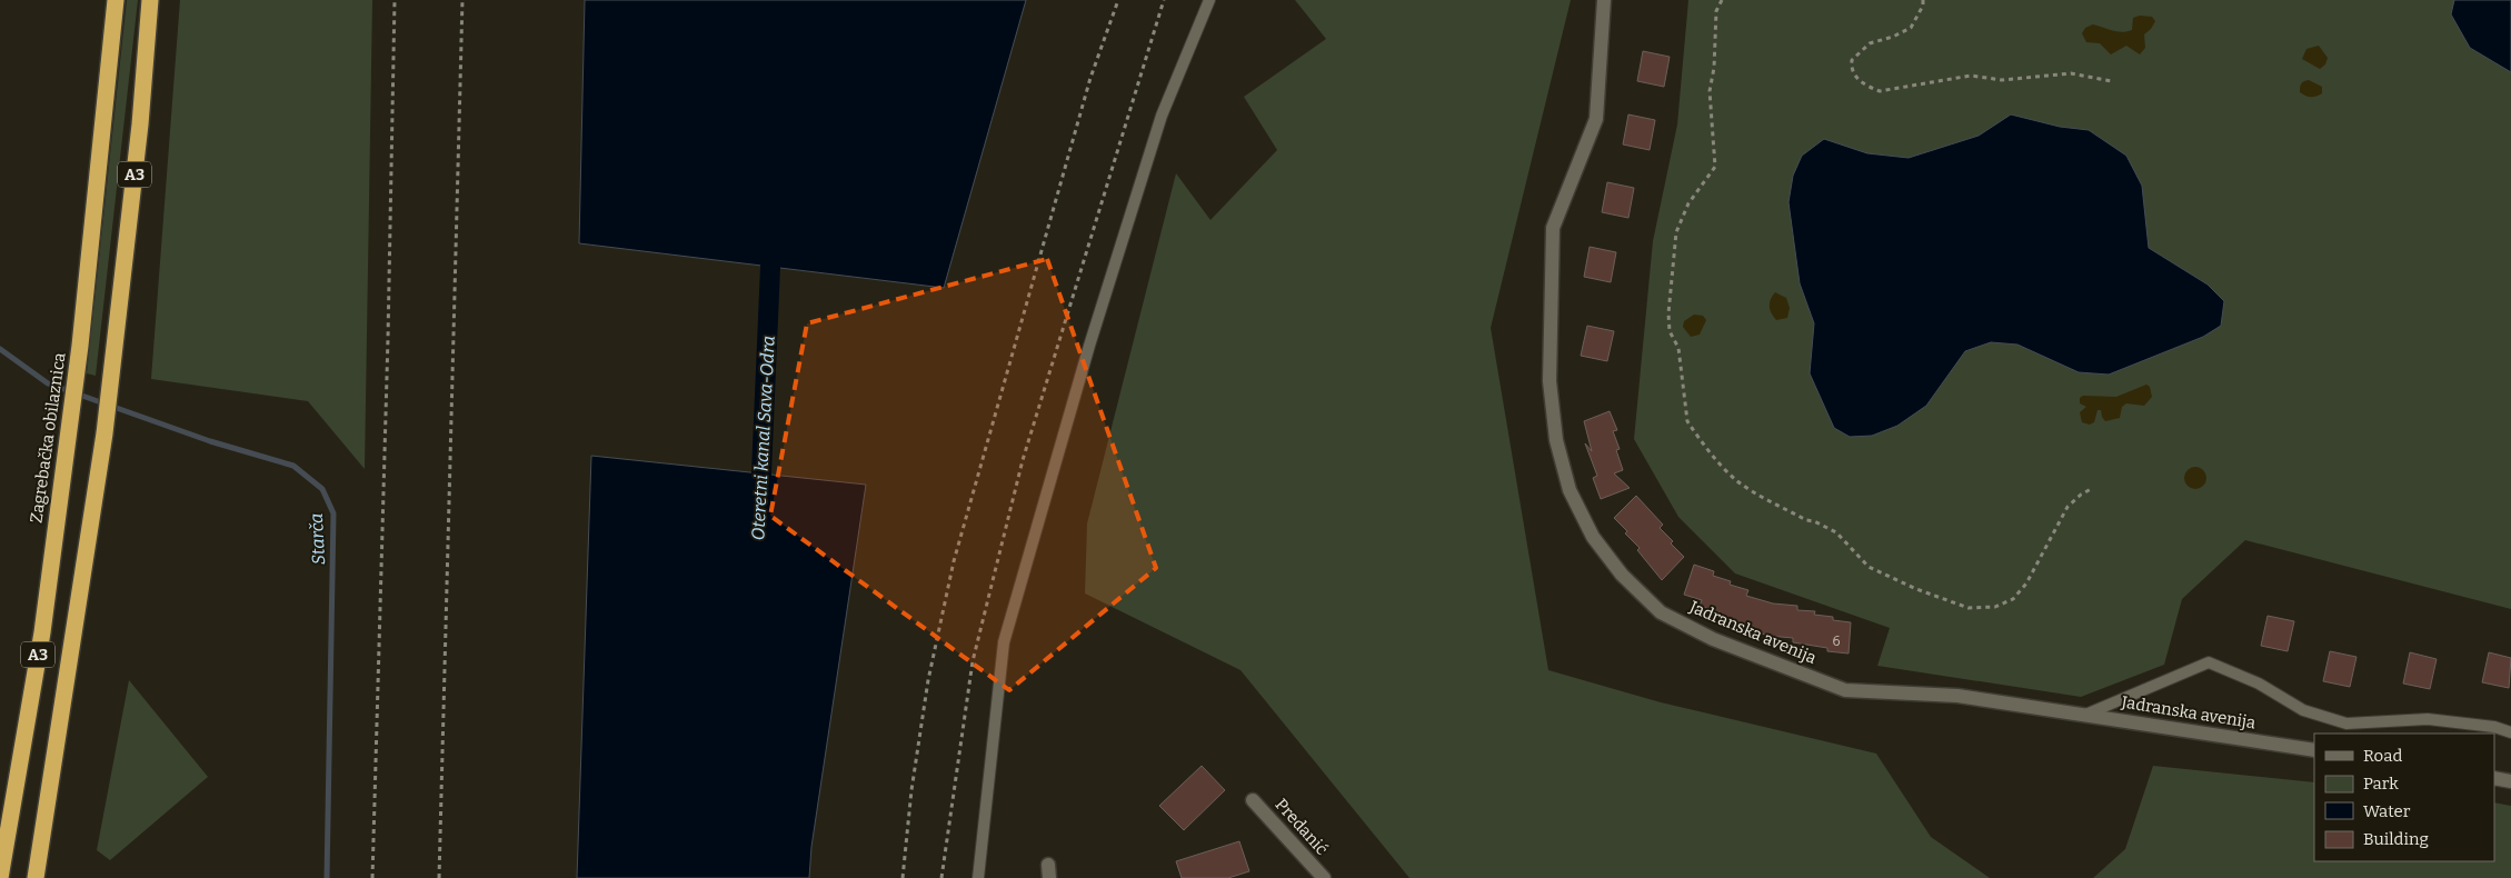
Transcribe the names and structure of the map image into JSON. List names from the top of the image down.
{
  "streets": {
    "highway": ["A3", "Zagrebačka obilaznica"],
    "street": ["Jadranska avenija", "Predanić"]
  },
  "water": ["Oteretni kanal Sava-Odra", "Starča"],
  "house_numbers": ["6"],
  "legend": [
    "Road",
    "Park",
    "Water",
    "Building"
  ]
}
